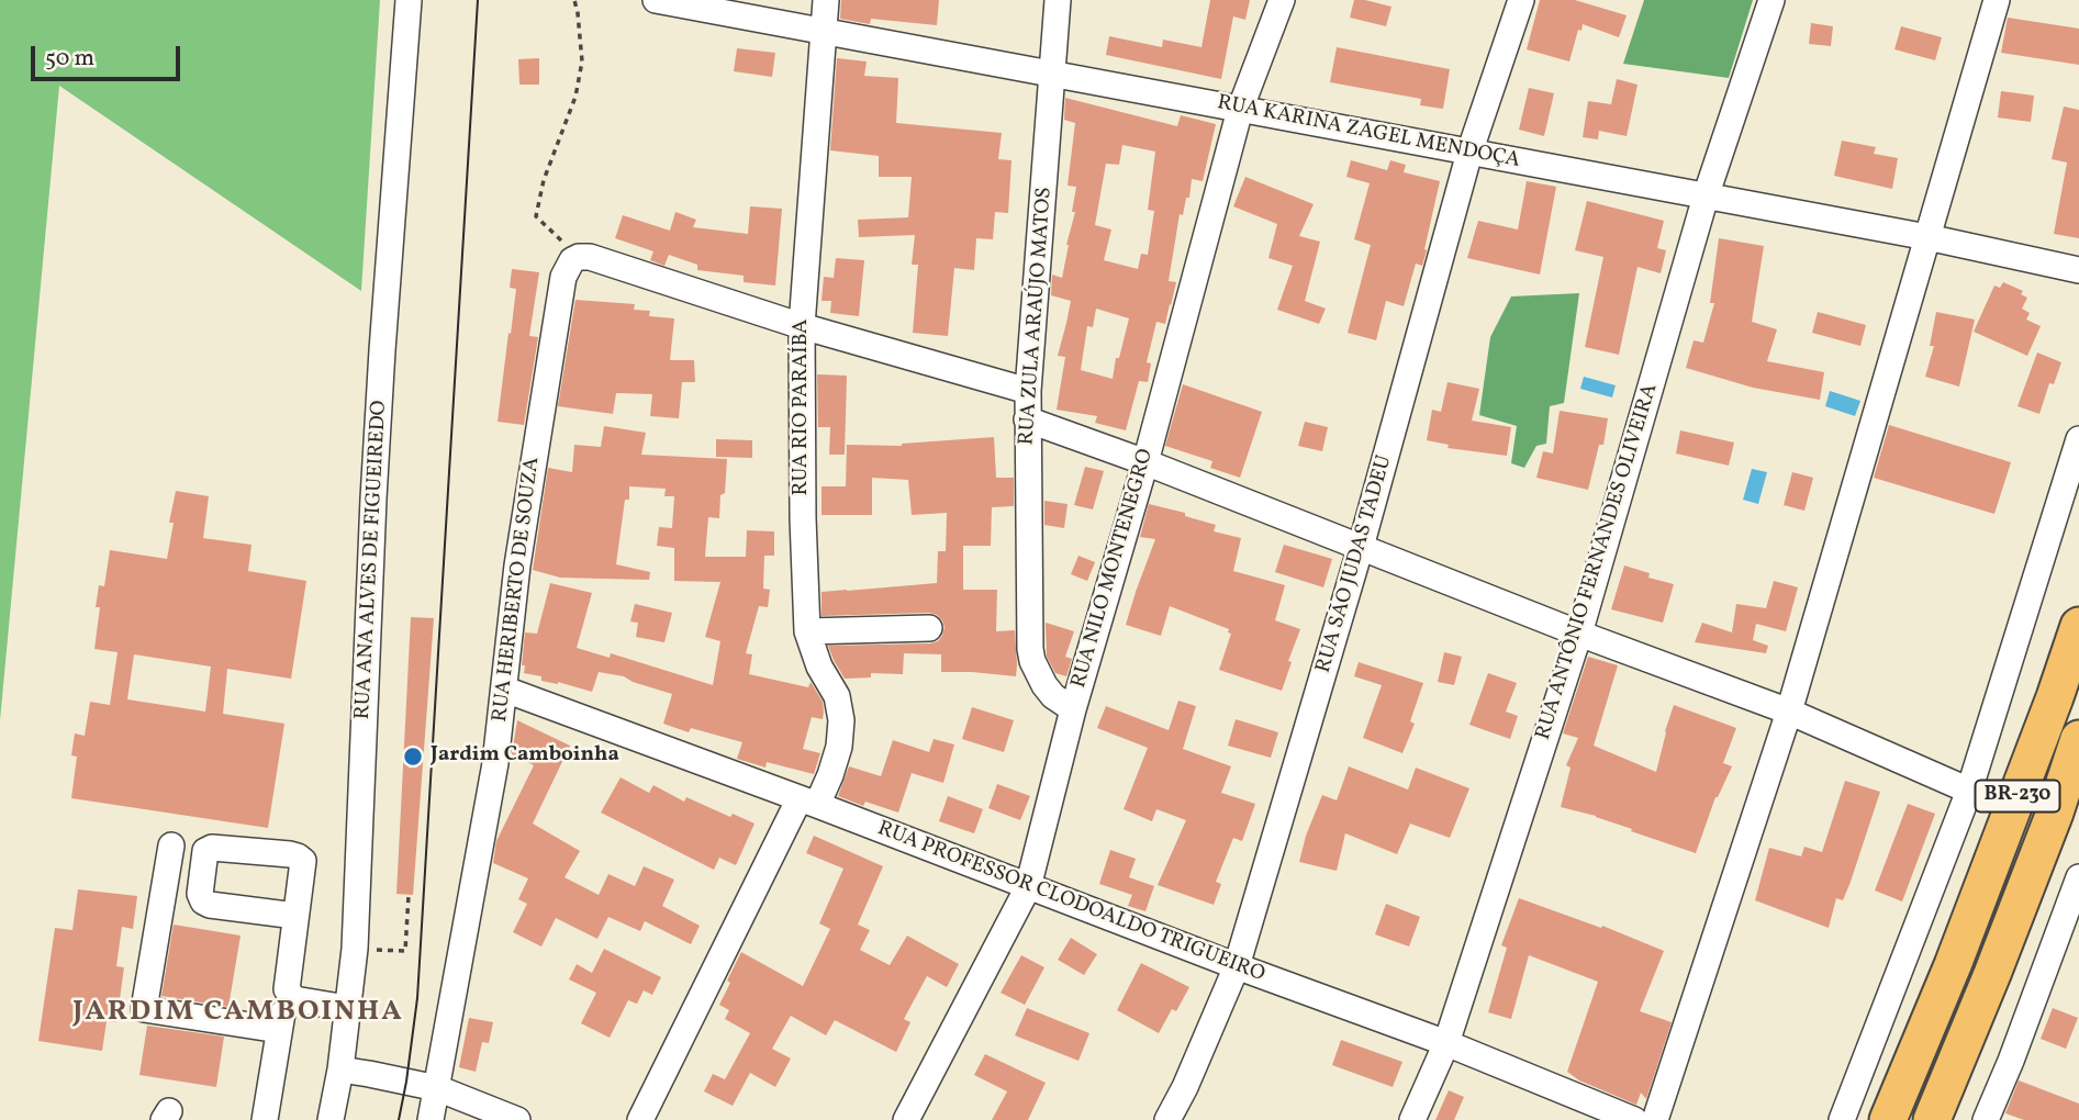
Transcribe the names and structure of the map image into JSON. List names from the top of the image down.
{
  "streets": {
    "highway": ["BR-230"],
    "street": [
      "RUA KARINA ZAGEL MENDOÇA",
      "RUA ZULA ARAÚJO MATOS",
      "RUA RIO PARAÍBA",
      "RUA ANA ALVES DE FIGUEIREDO",
      "RUA ANTÔNIO FERNANDES OLIVEIRA",
      "RUA SÃO JUDAS TADEU",
      "RUA NILO MONTENEGRO",
      "RUA HERIBERTO DE SOUZA",
      "RUA PROFESSOR CLODOALDO TRIGUEIRO"
    ]
  },
  "crossings": [
    ["RUA KARINA ZAGEL MENDOÇA", "RUA ZULA ARAÚJO MATOS"],
    ["RUA KARINA ZAGEL MENDOÇA", "RUA RIO PARAÍBA"],
    ["RUA KARINA ZAGEL MENDOÇA", "RUA ANTÔNIO FERNANDES OLIVEIRA"],
    ["RUA KARINA ZAGEL MENDOÇA", "RUA SÃO JUDAS TADEU"],
    ["RUA KARINA ZAGEL MENDOÇA", "RUA NILO MONTENEGRO"],
    ["RUA ZULA ARAÚJO MATOS", "RUA NILO MONTENEGRO"],
    ["RUA RIO PARAÍBA", "RUA PROFESSOR CLODOALDO TRIGUEIRO"],
    ["RUA ANTÔNIO FERNANDES OLIVEIRA", "RUA PROFESSOR CLODOALDO TRIGUEIRO"],
    ["RUA SÃO JUDAS TADEU", "RUA PROFESSOR CLODOALDO TRIGUEIRO"],
    ["RUA NILO MONTENEGRO", "RUA PROFESSOR CLODOALDO TRIGUEIRO"],
    ["RUA HERIBERTO DE SOUZA", "RUA PROFESSOR CLODOALDO TRIGUEIRO"]
  ],
  "districts": ["JARDIM CAMBOINHA"],
  "places": ["Jardim Camboinha"],
  "scale_bar": "50 m"
}
